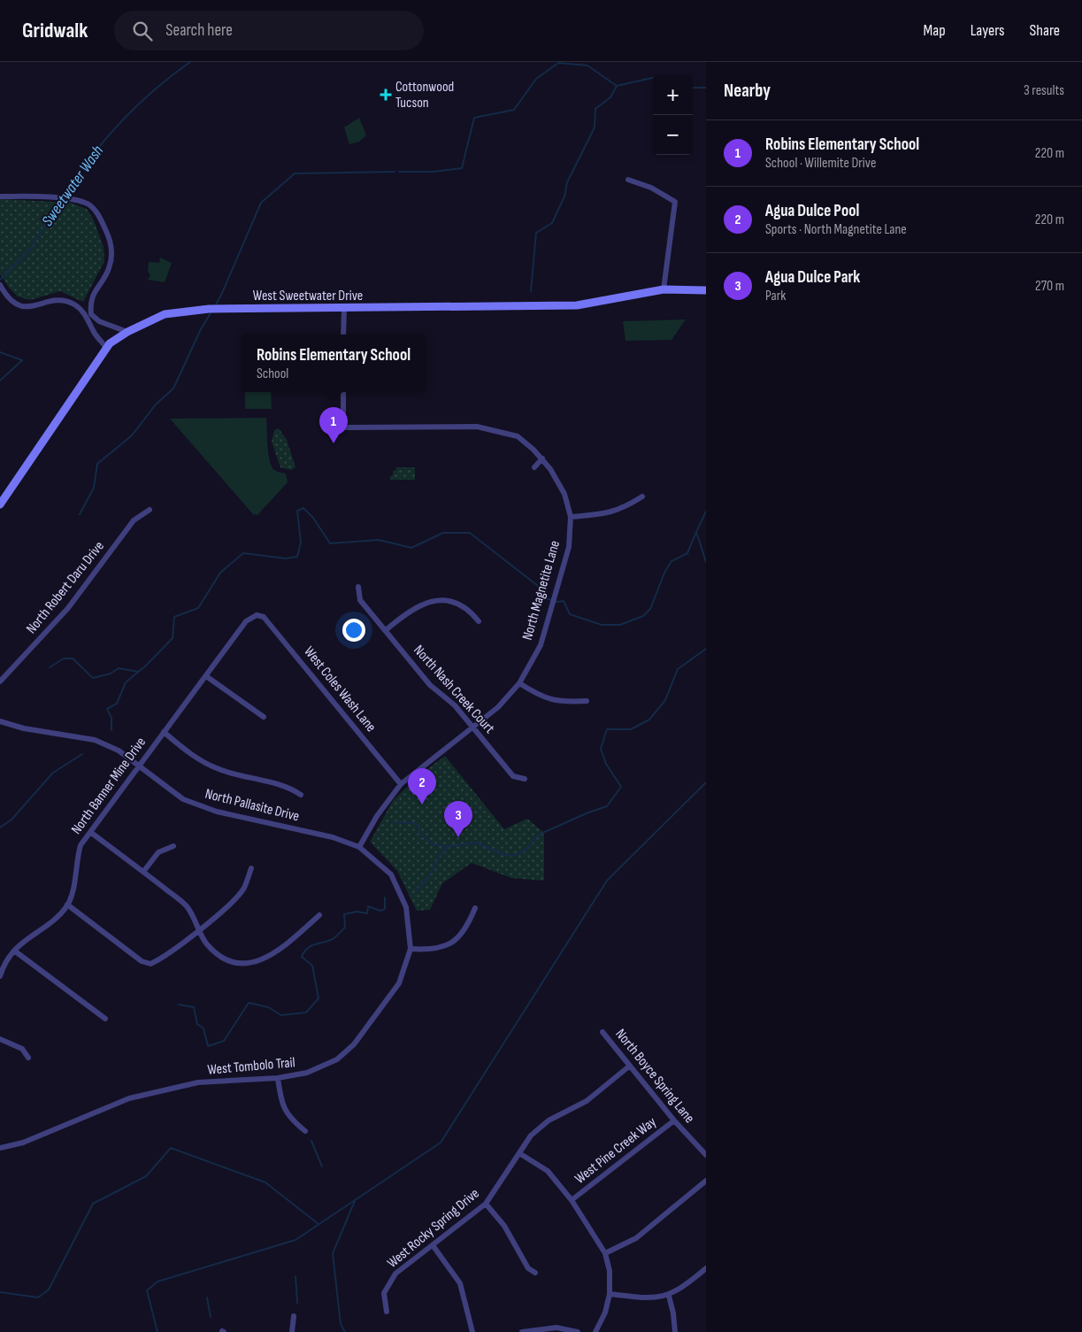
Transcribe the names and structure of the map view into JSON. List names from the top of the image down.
{
  "streets": {
    "street": [
      "West Sweetwater Drive",
      "North Robert Daru Drive",
      "North Magnetite Lane",
      "West Coles Wash Lane",
      "North Nash Creek Court",
      "North Banner Mine Drive",
      "North Pallasite Drive",
      "West Tombolo Trail",
      "North Boyce Spring Lane",
      "West Pine Creek Way",
      "West Rocky Spring Drive"
    ]
  },
  "crossings": [
    ["North Magnetite Lane", "West Coles Wash Lane"],
    ["North Magnetite Lane", "North Nash Creek Court"],
    ["North Magnetite Lane", "North Pallasite Drive"],
    ["North Magnetite Lane", "West Tombolo Trail"],
    ["West Coles Wash Lane", "North Banner Mine Drive"],
    ["North Banner Mine Drive", "North Pallasite Drive"],
    ["North Pallasite Drive", "West Tombolo Trail"],
    ["North Boyce Spring Lane", "West Pine Creek Way"],
    ["North Boyce Spring Lane", "West Rocky Spring Drive"]
  ],
  "water": ["Sweetwater Wash"],
  "places": {
    "health": ["Cottonwood Tucson"]
  },
  "page": {
    "header": "Gridwalk",
    "search": "Search here",
    "nav": ["Map", "Layers", "Share"],
    "heading": ["Nearby", "3 results"],
    "map_buttons": ["+", "−"],
    "list": [
      {
        "mark": "1",
        "name": "Robins Elementary School",
        "note": "School · Willemite Drive",
        "value": "220 m"
      },
      {
        "mark": "2",
        "name": "Agua Dulce Pool",
        "note": "Sports · North Magnetite Lane",
        "value": "220 m"
      },
      {
        "mark": "3",
        "name": "Agua Dulce Park",
        "note": "Park",
        "value": "270 m"
      }
    ],
    "popup": ["Robins Elementary School", "School"],
    "pins": ["1", "2", "3"]
  }
}
